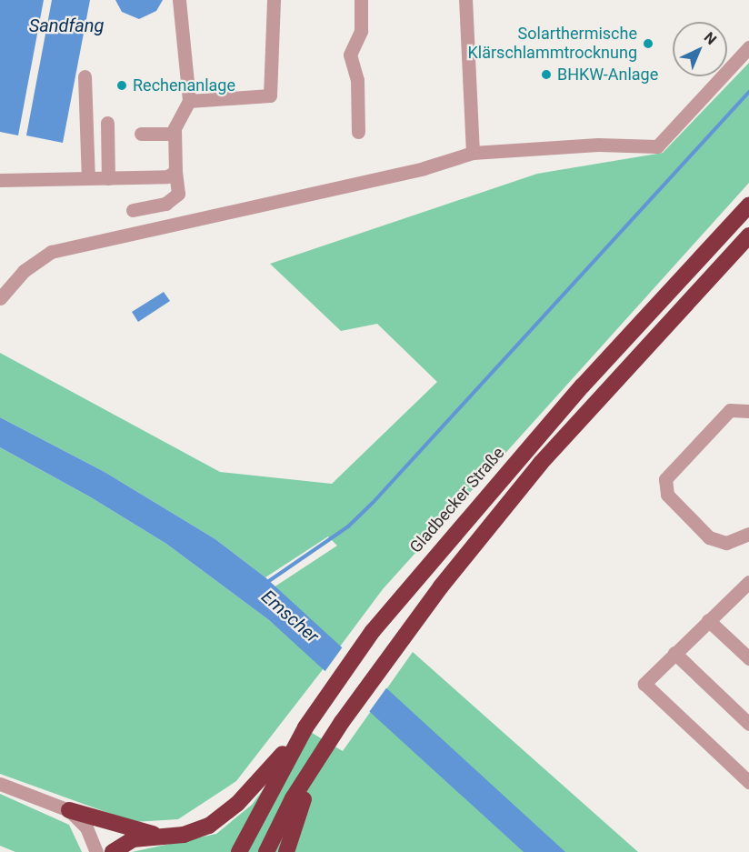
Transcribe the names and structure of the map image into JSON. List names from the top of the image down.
{
  "streets": {
    "highway": ["Gladbecker Straße"]
  },
  "water": ["Sandfang", "Emscher"],
  "places": ["Solarthermische Klärschlammtrocknung", "BHKW-Anlage", "Rechenanlage"],
  "north": "top right"
}
